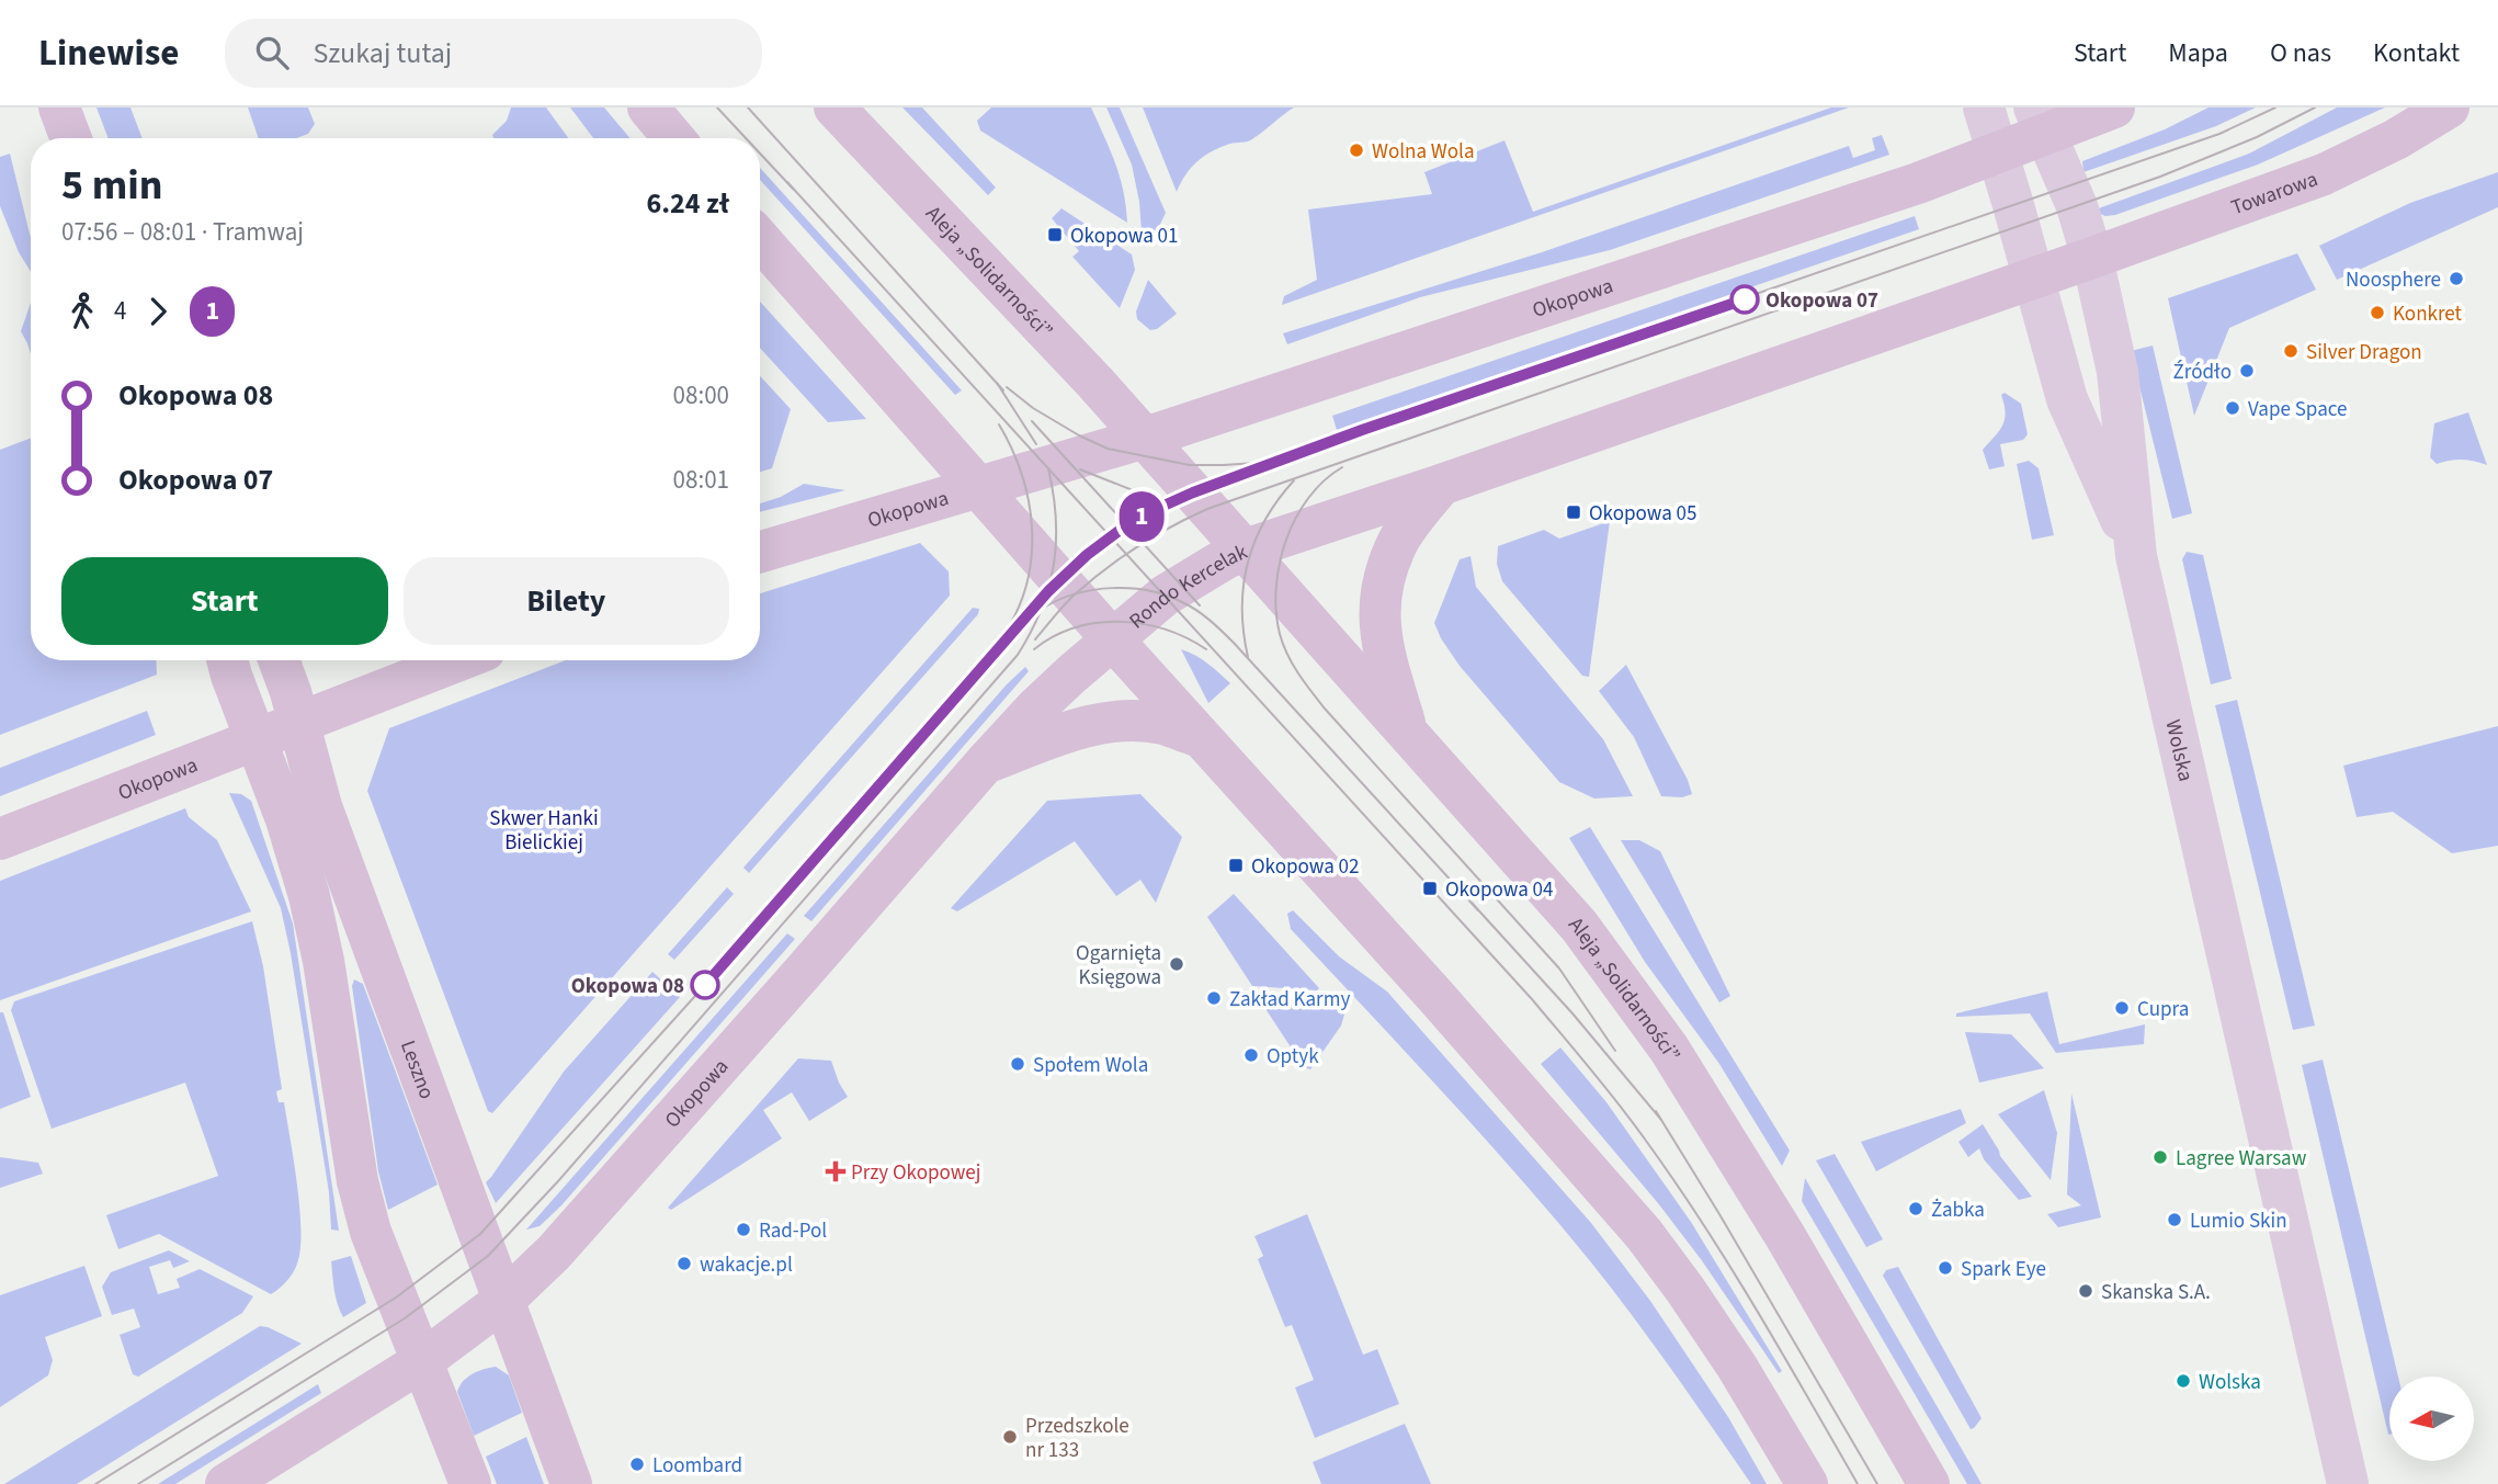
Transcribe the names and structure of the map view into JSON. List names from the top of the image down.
{
  "streets": {
    "main road": [
      "Towarowa",
      "Aleja „Solidarności”",
      "Okopowa",
      "Rondo Kercelak",
      "Leszno"
    ],
    "street": ["Wolska"]
  },
  "crossings": [
    ["Towarowa", "Wolska"],
    ["Aleja „Solidarności”", "Okopowa"],
    ["Aleja „Solidarności”", "Rondo Kercelak"],
    ["Okopowa", "Rondo Kercelak"],
    ["Okopowa", "Wolska"],
    ["Okopowa", "Leszno"]
  ],
  "parks": ["Skwer Hanki Bielickiej"],
  "places": {
    "other": [
      "Wolna Wola",
      "Noosphere",
      "Okopowa 07",
      "Konkret",
      "Silver Dragon",
      "Źródło",
      "Vape Space",
      "Ogarnięta Księgowa",
      "Okopowa 08",
      "Zakład Karmy",
      "Cupra",
      "Optyk",
      "Społem Wola",
      "Lagree Warsaw",
      "Żabka",
      "Lumio Skin",
      "Rad-Pol",
      "wakacje.pl",
      "Spark Eye",
      "Skanska S.A.",
      "Wolska",
      "Przedszkole nr 133",
      "Loombard"
    ],
    "transit": [
      "Okopowa 01",
      "Okopowa 05",
      "Okopowa 02",
      "Okopowa 04"
    ],
    "health": ["Przy Okopowej"]
  },
  "lines": ["tram line 1"],
  "north": "left",
  "page": {
    "header": "Linewise",
    "search": "Szukaj tutaj",
    "nav": [
      "Start",
      "Mapa",
      "O nas",
      "Kontakt"
    ],
    "on_map": "1",
    "heading": ["5 min", "07:56 – 08:01 · Tramwaj", "6.24 zł"],
    "legs": ["4", "1"],
    "list": [
      {
        "name": "Okopowa 08",
        "value": "08:00"
      },
      {
        "name": "Okopowa 07",
        "value": "08:01"
      }
    ],
    "buttons": ["Start", "Bilety"]
  }
}
